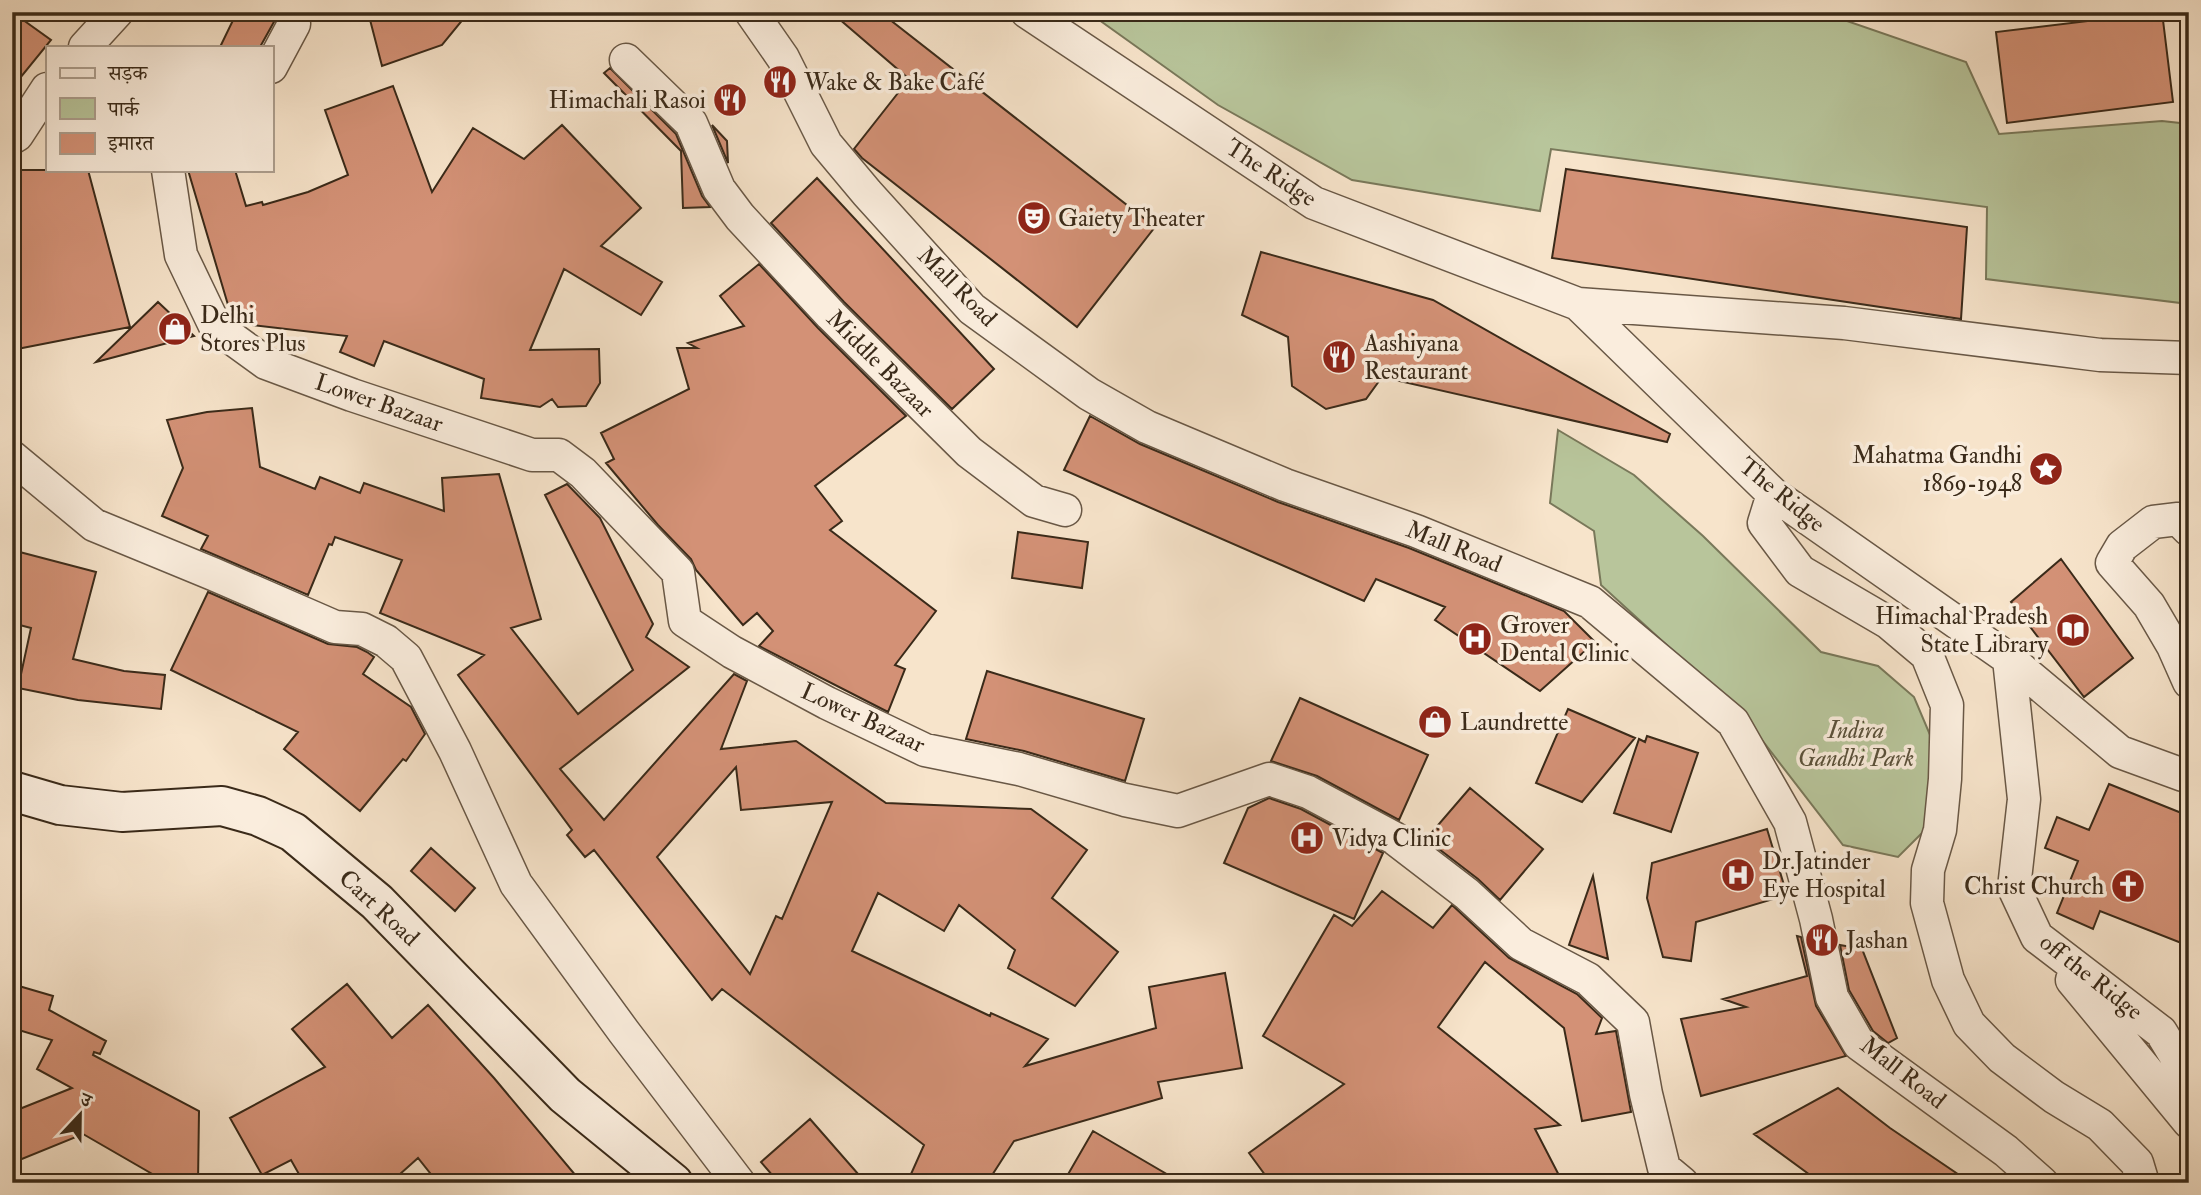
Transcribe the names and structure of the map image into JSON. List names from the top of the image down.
{
  "streets": {
    "main road": ["Cart Road"],
    "street": [
      "The Ridge",
      "Mall Road",
      "Middle Bazaar",
      "Lower Bazaar",
      "off the Ridge"
    ]
  },
  "crossings": [
    ["The Ridge", "off the Ridge"]
  ],
  "parks": ["Indira Gandhi Park"],
  "places": {
    "restaurant": [
      "Wake & Bake Café",
      "Himachali Rasoi",
      "Aashiyana Restaurant",
      "Jashan"
    ],
    "theatre": ["Gaiety Theater"],
    "shop": ["Delhi Stores Plus", "Laundrette"],
    "place": ["Mahatma Gandhi 1869-1948"],
    "library": ["Himachal Pradesh State Library"],
    "hospital": ["Grover Dental Clinic", "Vidya Clinic", "Dr.Jatinder Eye Hospital"],
    "church": ["Christ Church"]
  },
  "legend": ["सड़क", "पार्क", "इमारत"],
  "north": "top"
}
